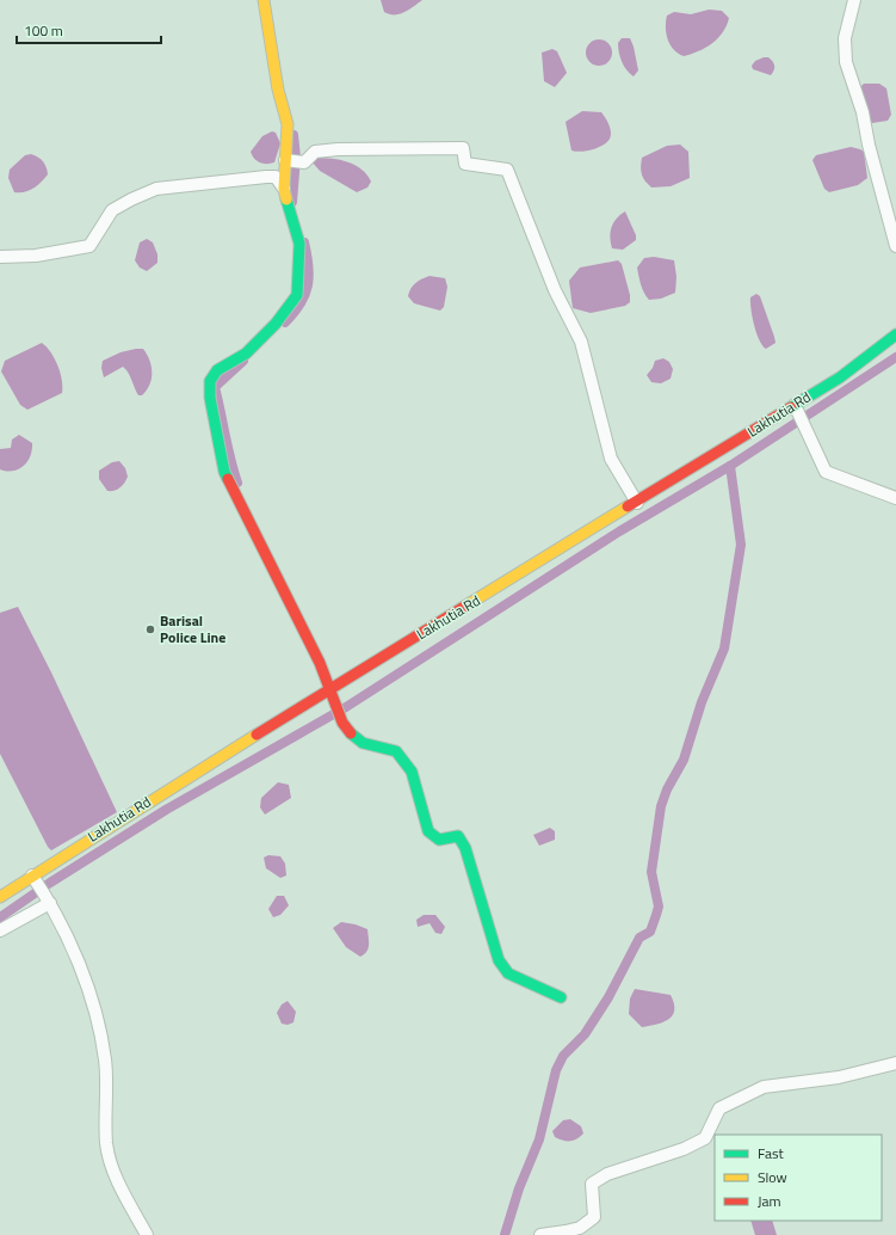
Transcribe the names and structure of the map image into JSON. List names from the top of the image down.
{
  "streets": {
    "street": ["Lakhutia Rd"]
  },
  "places": ["Barisal Police Line"],
  "legend": ["Fast", "Slow", "Jam"],
  "scale_bar": "100 m"
}
